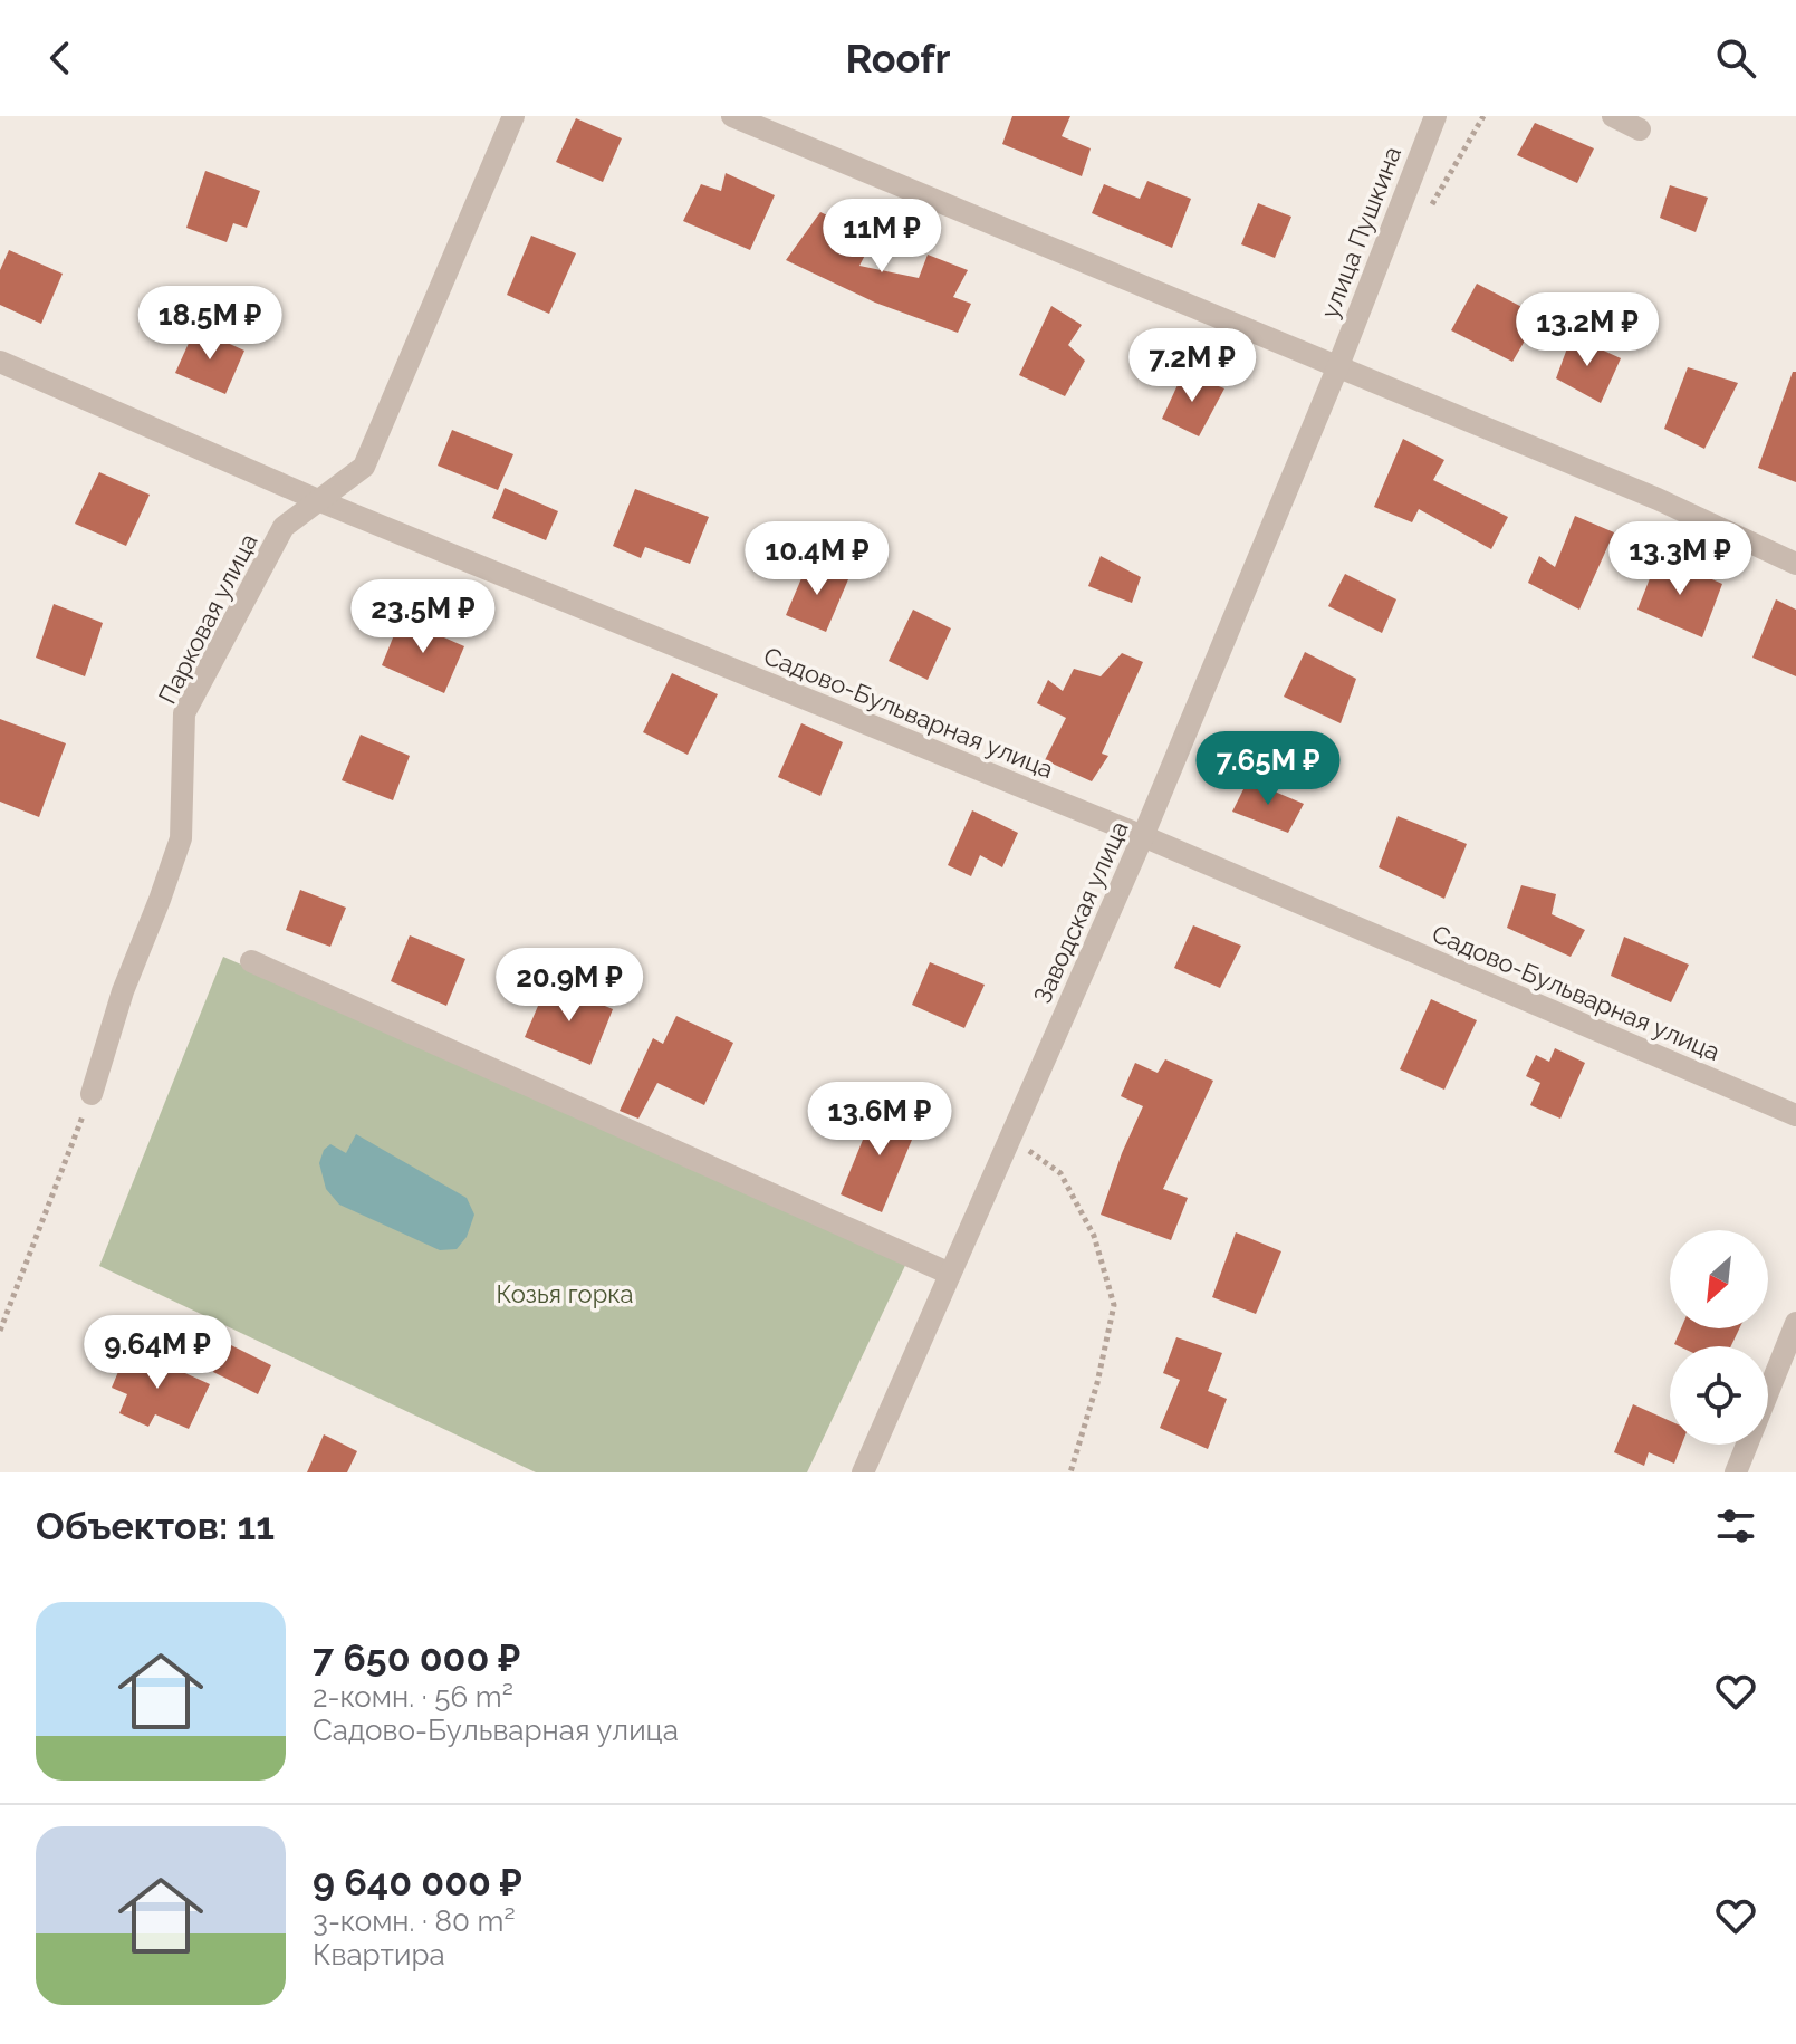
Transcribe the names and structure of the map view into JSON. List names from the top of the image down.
{
  "streets": {
    "street": [
      "улица Пушкина",
      "Парковая улица",
      "Садово-Бульварная улица",
      "Заводская улица"
    ]
  },
  "crossings": [
    ["улица Пушкина", "Заводская улица"],
    ["Парковая улица", "Садово-Бульварная улица"],
    ["Садово-Бульварная улица", "Заводская улица"]
  ],
  "parks": ["Козья горка"],
  "north": "bottom left",
  "page": {
    "header": "Roofr",
    "price": [
      "11M ₽",
      "18.5M ₽",
      "13.2M ₽",
      "7.2M ₽",
      "10.4M ₽",
      "13.3M ₽",
      "23.5M ₽",
      "7.65M ₽",
      "20.9M ₽",
      "13.6M ₽",
      "9.64M ₽"
    ],
    "heading": "Объектов: 11",
    "list": [
      {
        "name": "7 650 000 ₽",
        "note": "2-комн. · 56 m² · Садово-Бульварная улица"
      },
      {
        "name": "9 640 000 ₽",
        "note": "3-комн. · 80 m² · Квартира"
      }
    ]
  }
}
